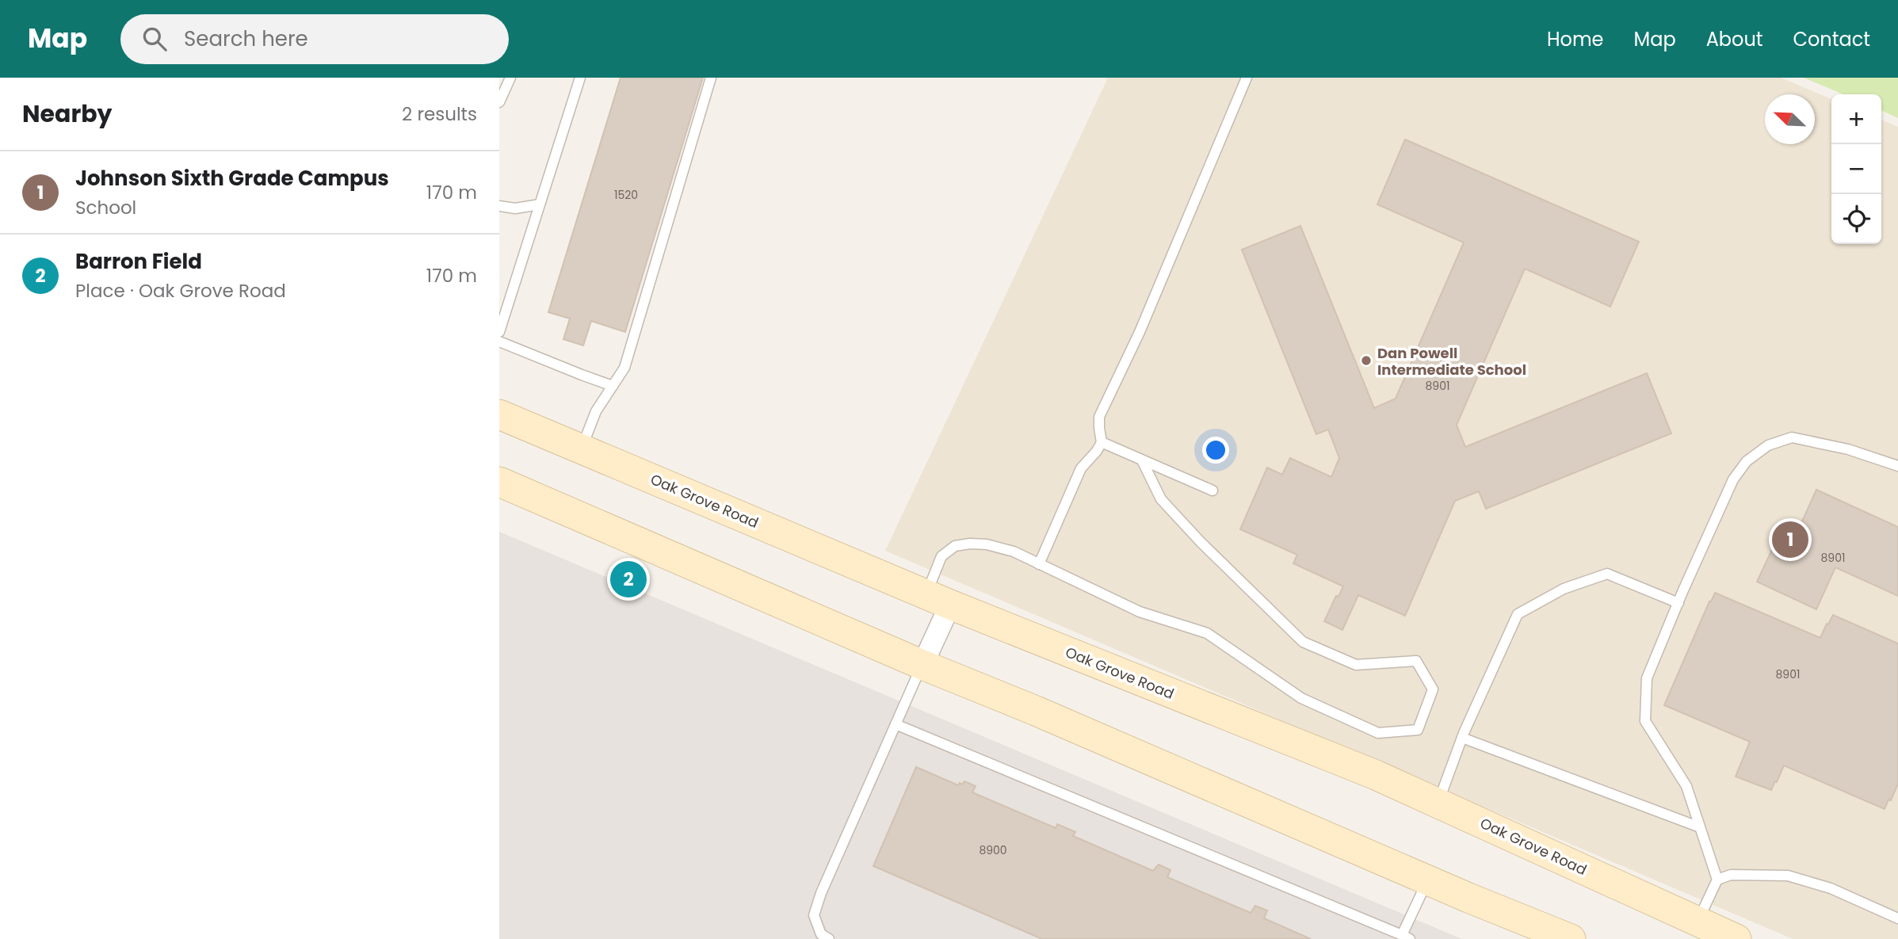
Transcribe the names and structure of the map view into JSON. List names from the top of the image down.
{
  "streets": {
    "street": ["Oak Grove Road"]
  },
  "places": ["Dan Powell Intermediate School"],
  "house_numbers": [
    "1520",
    "8901",
    "8901",
    "8901",
    "8900"
  ],
  "north": "top left",
  "page": {
    "header": "Map",
    "search": "Search here",
    "nav": [
      "Home",
      "Map",
      "About",
      "Contact"
    ],
    "heading": ["Nearby", "2 results"],
    "map_buttons": ["+", "−"],
    "list": [
      {
        "mark": "1",
        "name": "Johnson Sixth Grade Campus",
        "note": "School",
        "value": "170 m"
      },
      {
        "mark": "2",
        "name": "Barron Field",
        "note": "Place · Oak Grove Road",
        "value": "170 m"
      }
    ],
    "pins": ["1", "2"]
  }
}
